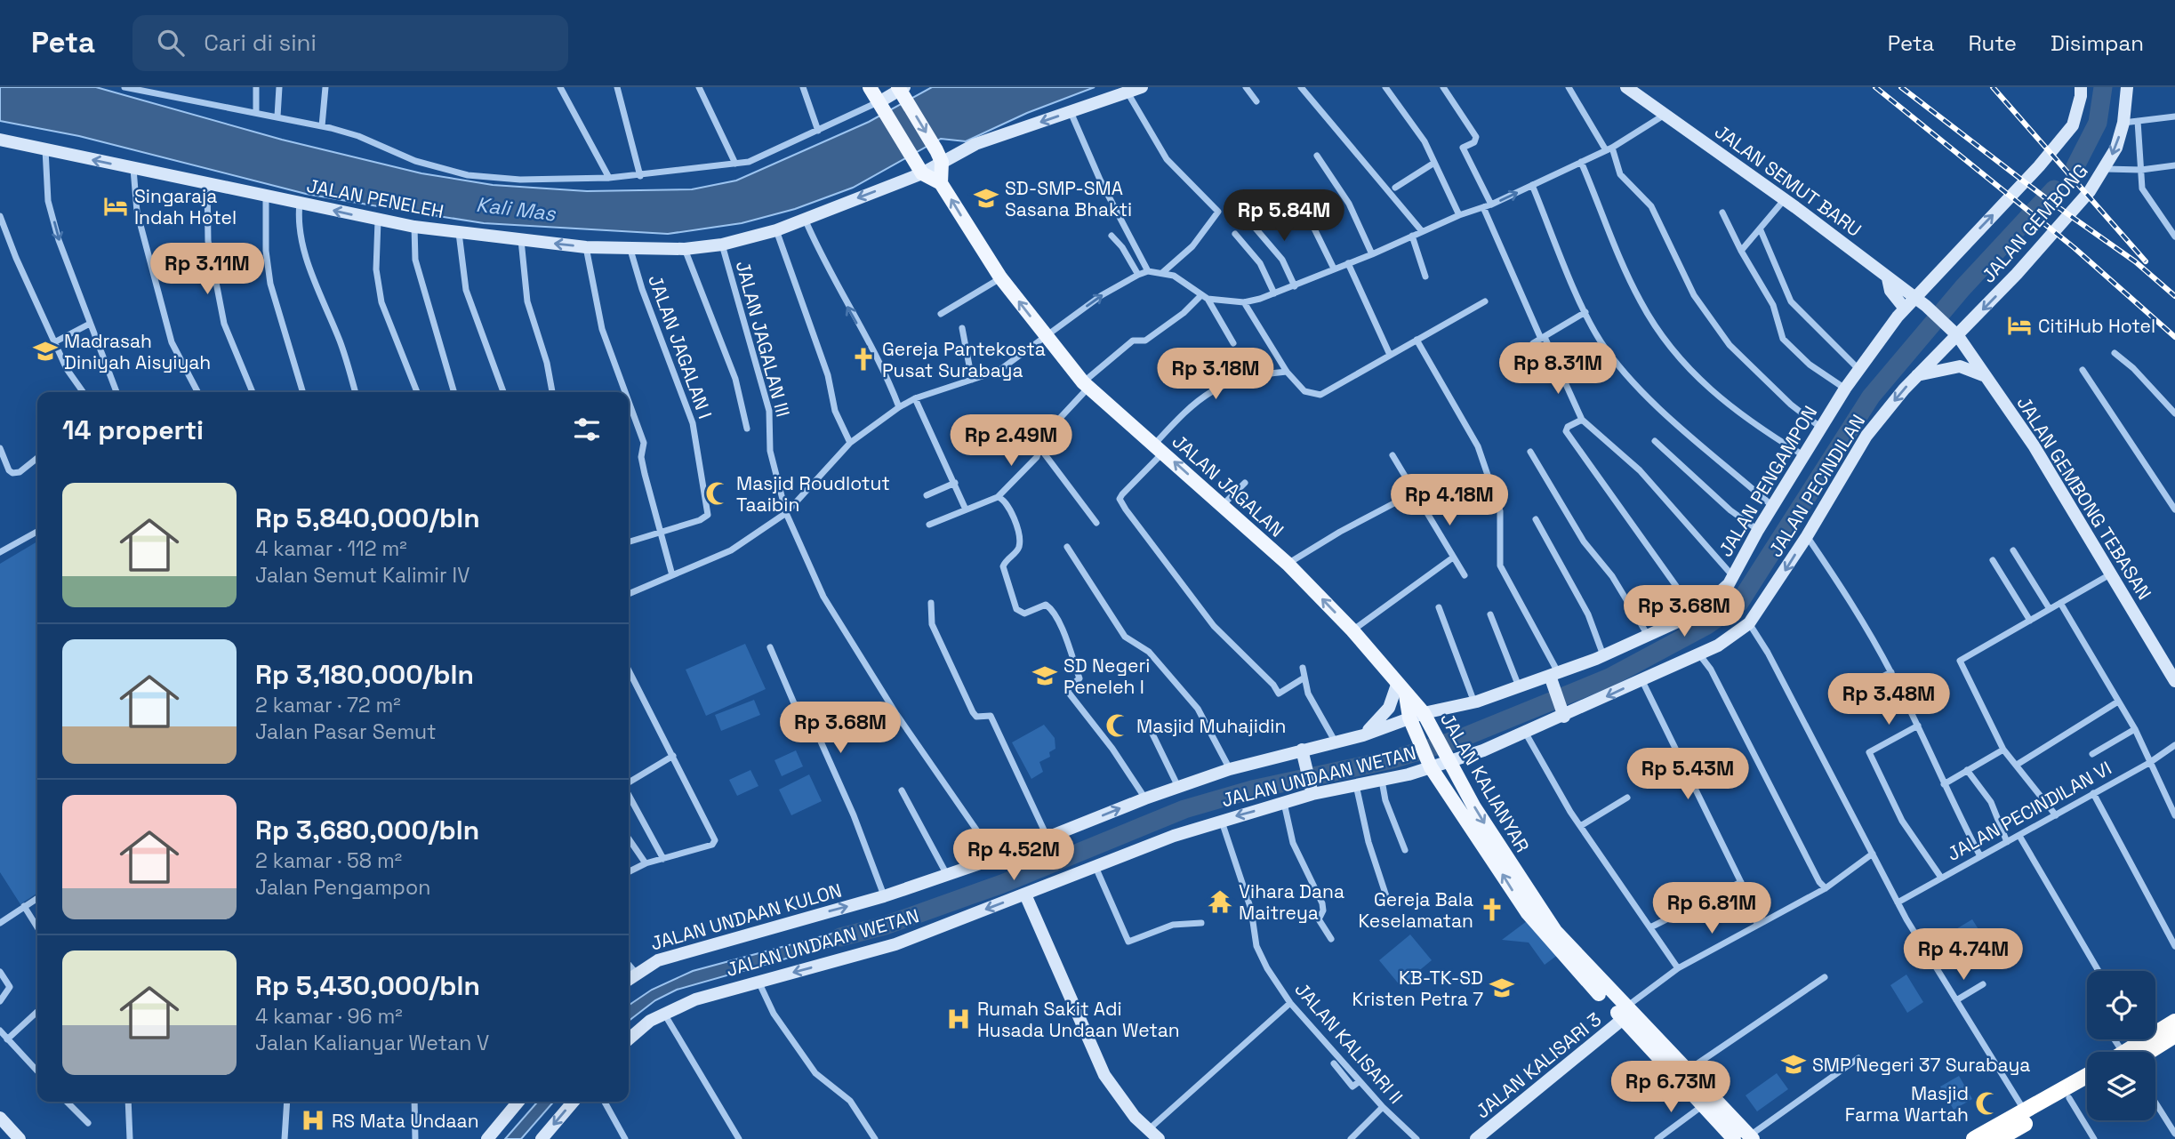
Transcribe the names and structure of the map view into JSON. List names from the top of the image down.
{
  "streets": {
    "main road": [
      "JALAN SEMUT BARU",
      "JALAN PENELEH",
      "JALAN GEMBONG",
      "JALAN PENGAMPON",
      "JALAN JAGALAN",
      "JALAN PECINDILAN",
      "JALAN GEMBONG TEBASAN",
      "JALAN UNDAAN WETAN",
      "JALAN KALIANYAR",
      "JALAN UNDAAN KULON",
      "JALAN KALISARI 3"
    ],
    "street": [
      "JALAN JAGALAN III",
      "JALAN JAGALAN I",
      "JALAN PECINDILAN VI",
      "JALAN KALISARI II"
    ]
  },
  "crossings": [
    ["JALAN SEMUT BARU", "JALAN GEMBONG"],
    ["JALAN SEMUT BARU", "JALAN PENGAMPON"],
    ["JALAN SEMUT BARU", "JALAN PECINDILAN"],
    ["JALAN SEMUT BARU", "JALAN GEMBONG TEBASAN"],
    ["JALAN PENELEH", "JALAN JAGALAN III"],
    ["JALAN PENELEH", "JALAN JAGALAN I"],
    ["JALAN GEMBONG", "JALAN PENGAMPON"],
    ["JALAN GEMBONG", "JALAN PECINDILAN"],
    ["JALAN GEMBONG", "JALAN GEMBONG TEBASAN"],
    ["JALAN JAGALAN III", "JALAN UNDAAN KULON"],
    ["JALAN PENGAMPON", "JALAN KALIANYAR"],
    ["JALAN PENGAMPON", "JALAN UNDAAN KULON"],
    ["JALAN JAGALAN", "JALAN KALIANYAR"],
    ["JALAN PECINDILAN", "JALAN GEMBONG TEBASAN"],
    ["JALAN PECINDILAN", "JALAN UNDAAN WETAN"],
    ["JALAN PECINDILAN", "JALAN KALIANYAR"],
    ["JALAN UNDAAN WETAN", "JALAN KALIANYAR"],
    ["JALAN UNDAAN WETAN", "JALAN KALISARI II"],
    ["JALAN KALIANYAR", "JALAN UNDAAN KULON"],
    ["JALAN KALIANYAR", "JALAN KALISARI 3"]
  ],
  "one_way": [
    "JALAN PENELEH",
    "JALAN JAGALAN",
    "JALAN PECINDILAN",
    "JALAN UNDAAN WETAN",
    "JALAN UNDAAN KULON"
  ],
  "water": ["Kali Mas"],
  "places": {
    "school or university": [
      "SD-SMP-SMA Sasana Bhakti",
      "Madrasah Diniyah Aisyiyah",
      "SD Negeri Peneleh I",
      "KB-TK-SD Kristen Petra 7",
      "SMP Negeri 37 Surabaya"
    ],
    "hotel": ["Singaraja Indah Hotel", "CitiHub Hotel"],
    "church": ["Gereja Pantekosta Pusat Surabaya", "Gereja Bala Keselamatan"],
    "mosque": ["Masjid Roudlotut Taaibin", "Masjid Muhajidin", "Masjid Farma Wartah"],
    "temple": ["Vihara Dana Maitreya"],
    "hospital": ["Rumah Sakit Adi Husada Undaan Wetan", "RS Mata Undaan"]
  },
  "page": {
    "header": "Peta",
    "search": "Cari di sini",
    "nav": ["Peta", "Rute", "Disimpan"],
    "price": [
      "Rp 5.84M",
      "Rp 3.11M",
      "Rp 8.31M",
      "Rp 3.18M",
      "Rp 2.49M",
      "Rp 4.18M",
      "Rp 3.68M",
      "Rp 3.48M",
      "Rp 3.68M",
      "Rp 5.43M",
      "Rp 4.52M",
      "Rp 6.81M",
      "Rp 4.74M",
      "Rp 6.73M"
    ],
    "heading": "14 properti",
    "list": [
      {
        "name": "Rp 5,840,000/bln",
        "note": "4 kamar · 112 m² · Jalan Semut Kalimir IV"
      },
      {
        "name": "Rp 3,180,000/bln",
        "note": "2 kamar · 72 m² · Jalan Pasar Semut"
      },
      {
        "name": "Rp 3,680,000/bln",
        "note": "2 kamar · 58 m² · Jalan Pengampon"
      },
      {
        "name": "Rp 5,430,000/bln",
        "note": "4 kamar · 96 m² · Jalan Kalianyar Wetan V"
      }
    ]
  }
}
